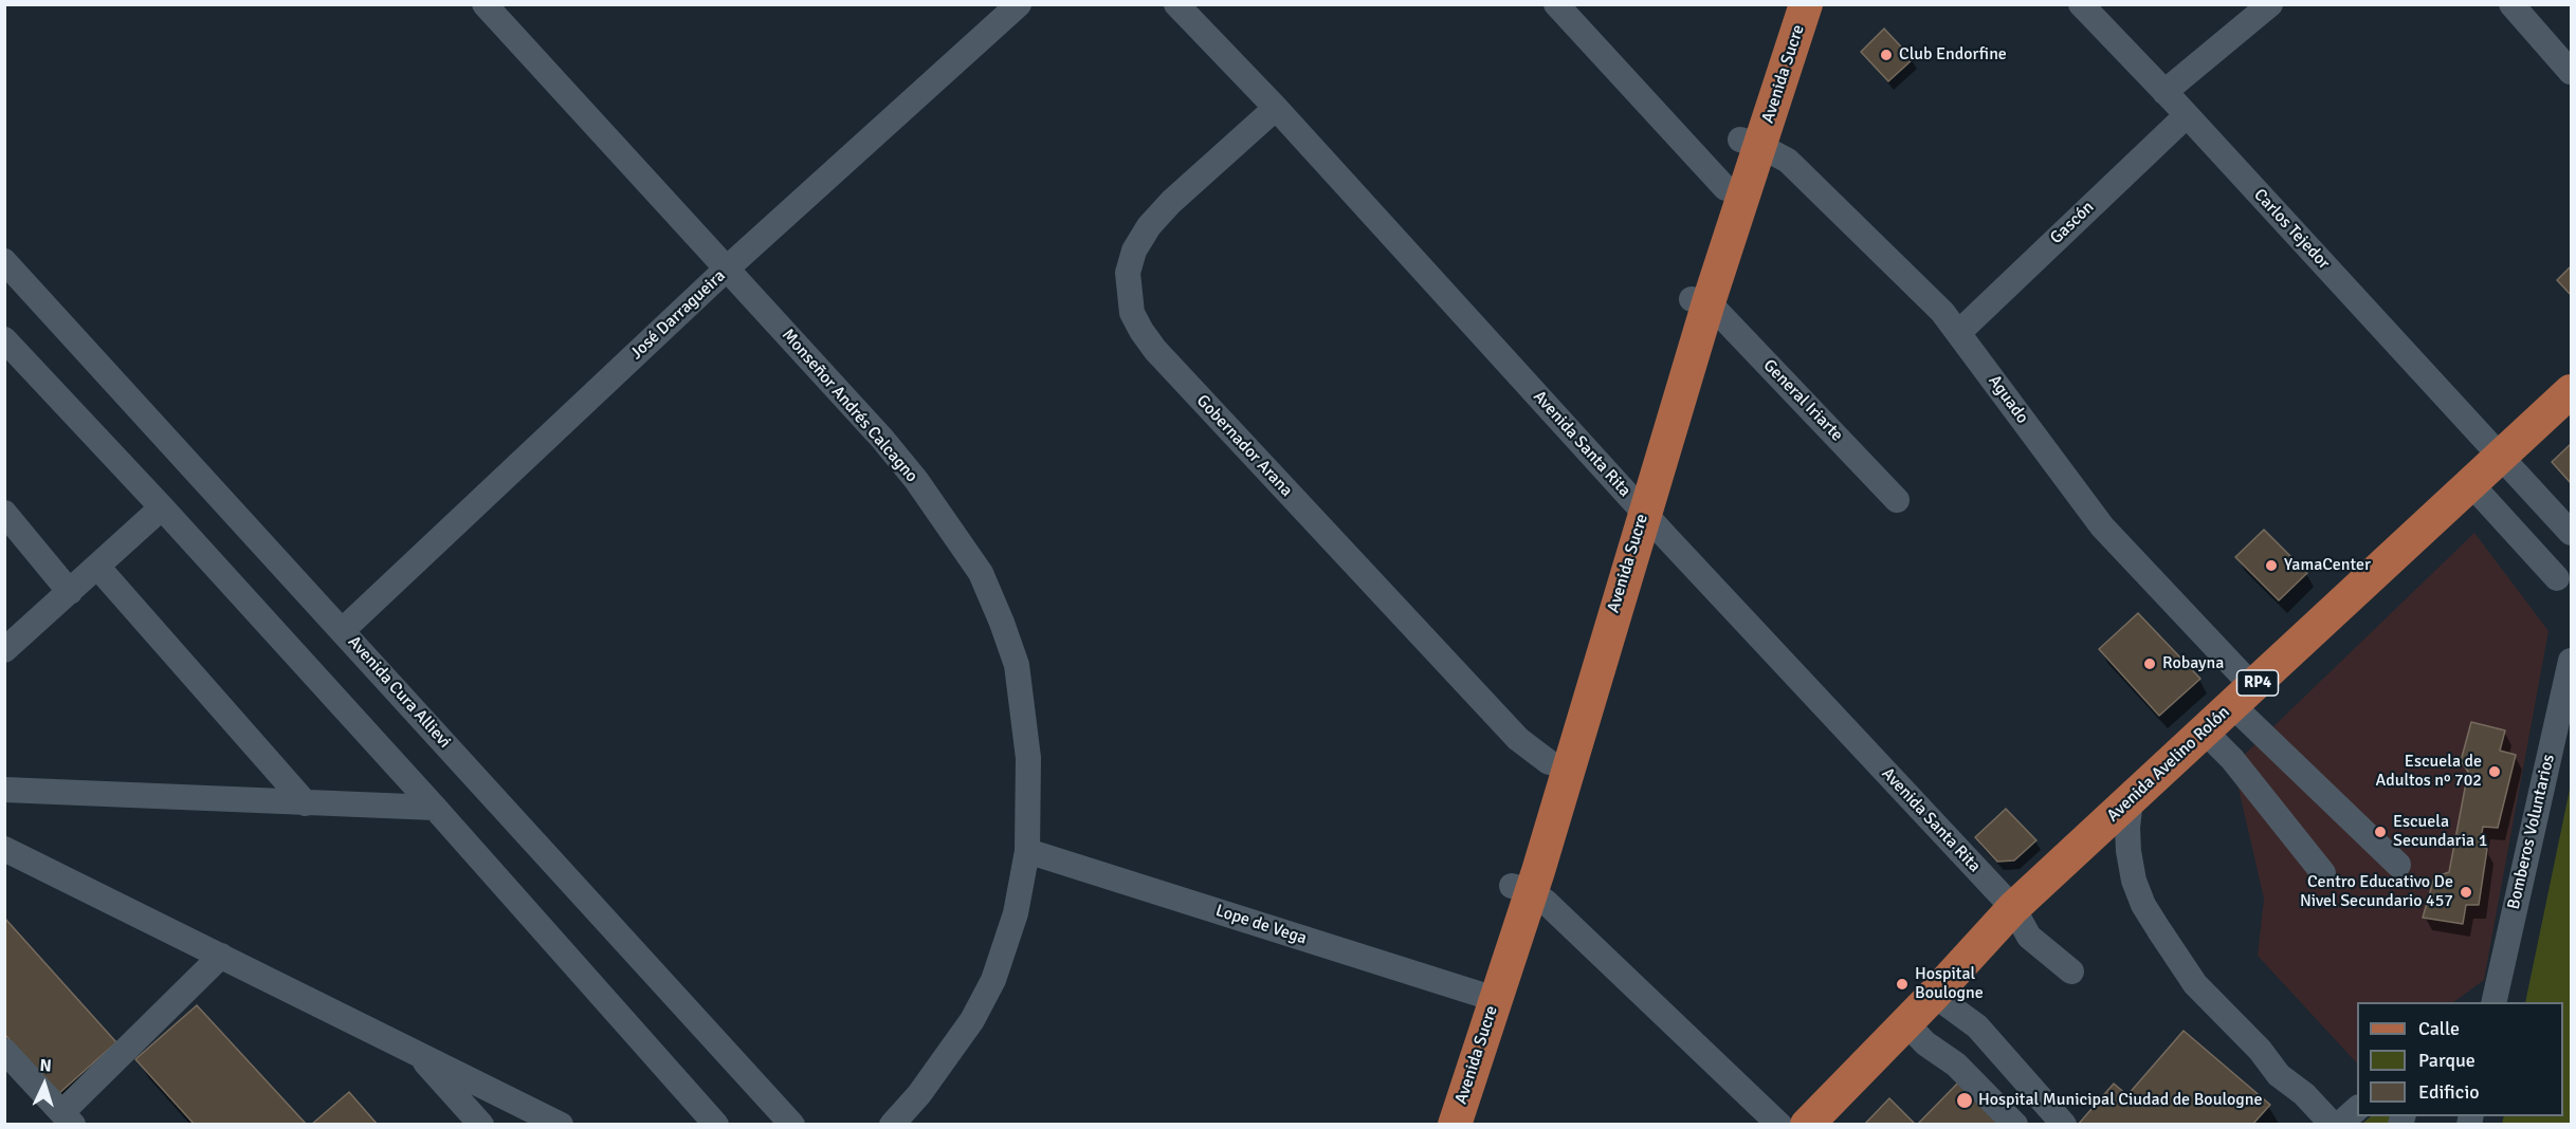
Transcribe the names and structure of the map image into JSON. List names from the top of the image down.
{
  "streets": {
    "main road": ["Avenida Sucre", "RP4", "Avenida Avelino Rolón"],
    "street": [
      "Gascón",
      "Carlos Tejedor",
      "José Darragueira",
      "Aguado",
      "General Iriarte",
      "Monseñor Andrés Calcagno",
      "Avenida Santa Rita",
      "Gobernador Arana",
      "Avenida Cura Allievi",
      "Bomberos Voluntarios",
      "Lope de Vega"
    ]
  },
  "crossings": [
    ["Avenida Sucre", "Aguado"],
    ["Avenida Sucre", "General Iriarte"],
    ["Avenida Sucre", "Avenida Santa Rita"],
    ["Avenida Sucre", "Gobernador Arana"],
    ["Avenida Sucre", "Lope de Vega"],
    ["Gascón", "Carlos Tejedor"],
    ["Gascón", "Aguado"],
    ["Carlos Tejedor", "Avenida Avelino Rolón"],
    ["José Darragueira", "Monseñor Andrés Calcagno"],
    ["José Darragueira", "Avenida Cura Allievi"],
    ["Aguado", "Avenida Avelino Rolón"],
    ["Monseñor Andrés Calcagno", "Lope de Vega"],
    ["Avenida Santa Rita", "Gobernador Arana"],
    ["Avenida Santa Rita", "Avenida Avelino Rolón"]
  ],
  "places": [
    "Club Endorfine",
    "YamaCenter",
    "Robayna",
    "Escuela de Adultos nº 702",
    "Escuela Secundaria 1",
    "Centro Educativo De Nivel Secundario 457",
    "Hospital Boulogne",
    "Hospital Municipal Ciudad de Boulogne"
  ],
  "legend": ["Calle", "Parque", "Edificio"],
  "north": "top"
}
